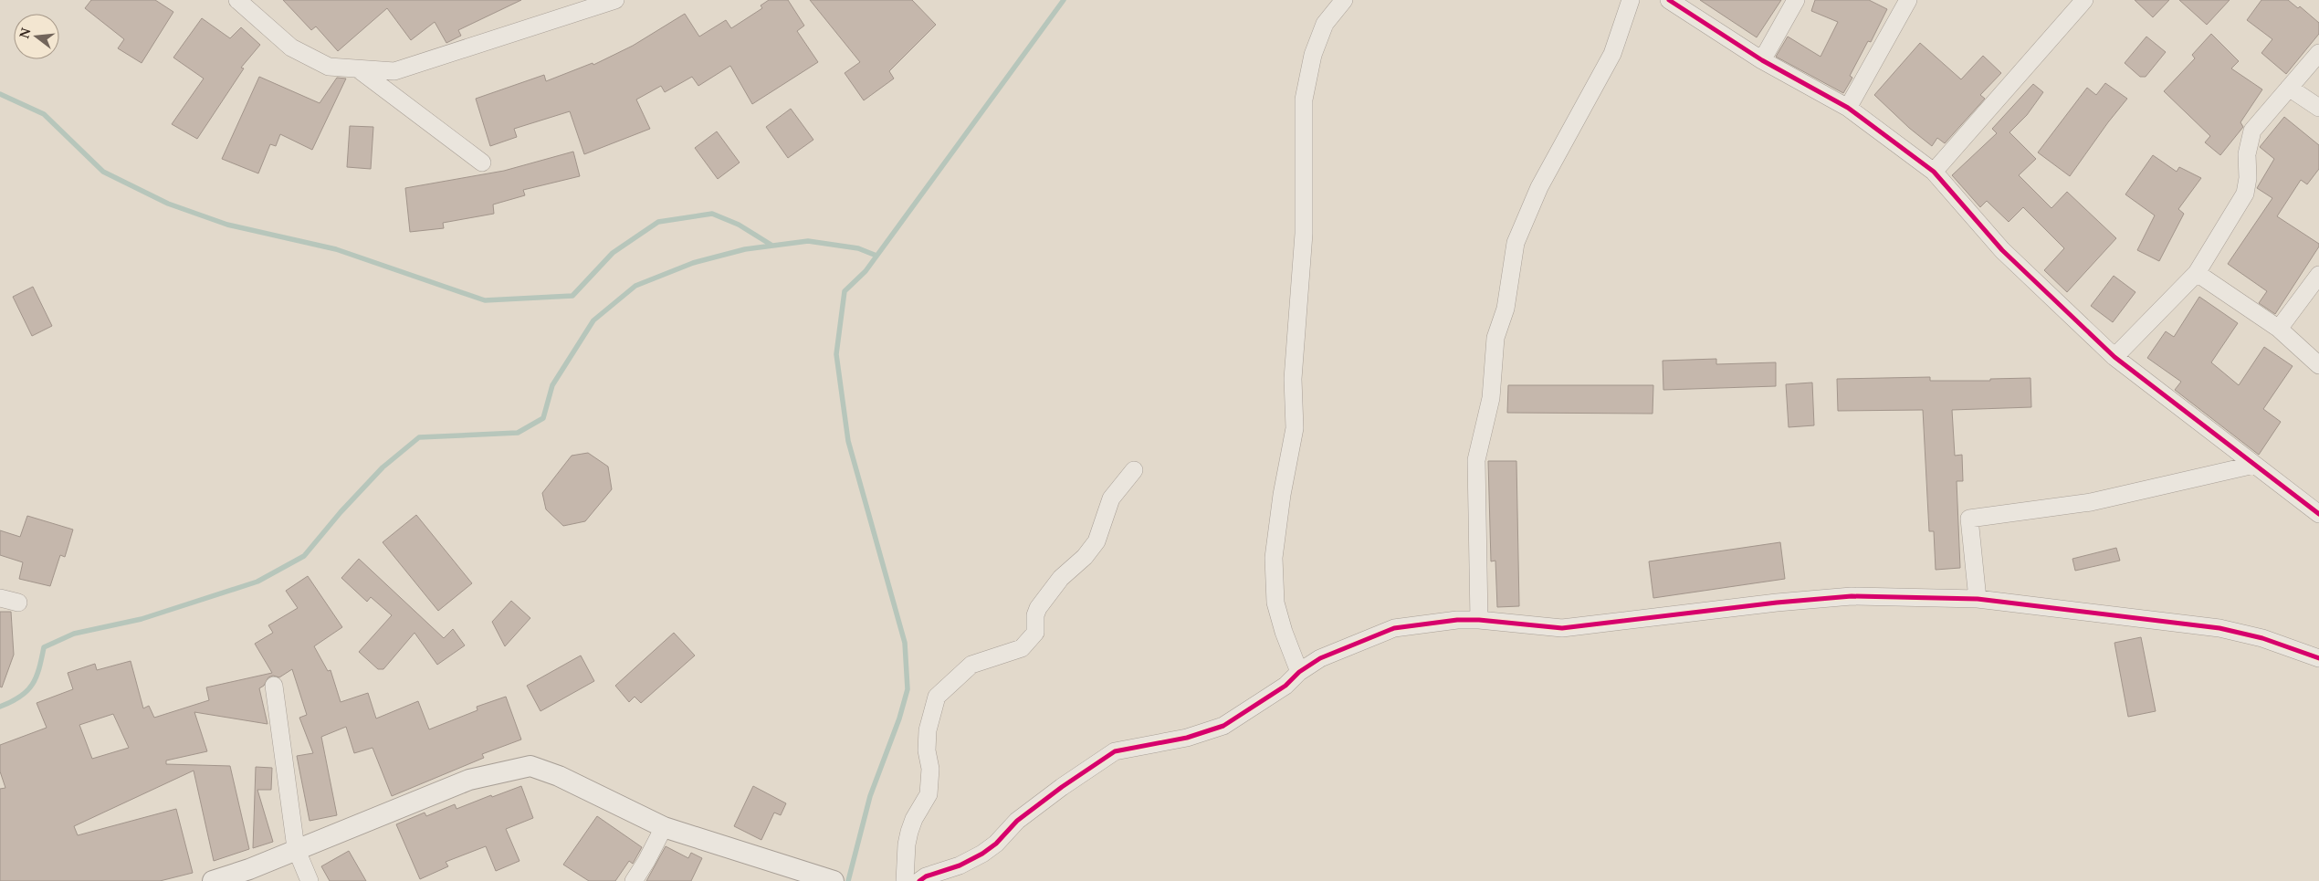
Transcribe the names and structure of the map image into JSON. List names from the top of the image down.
{
  "north": "left"
}
